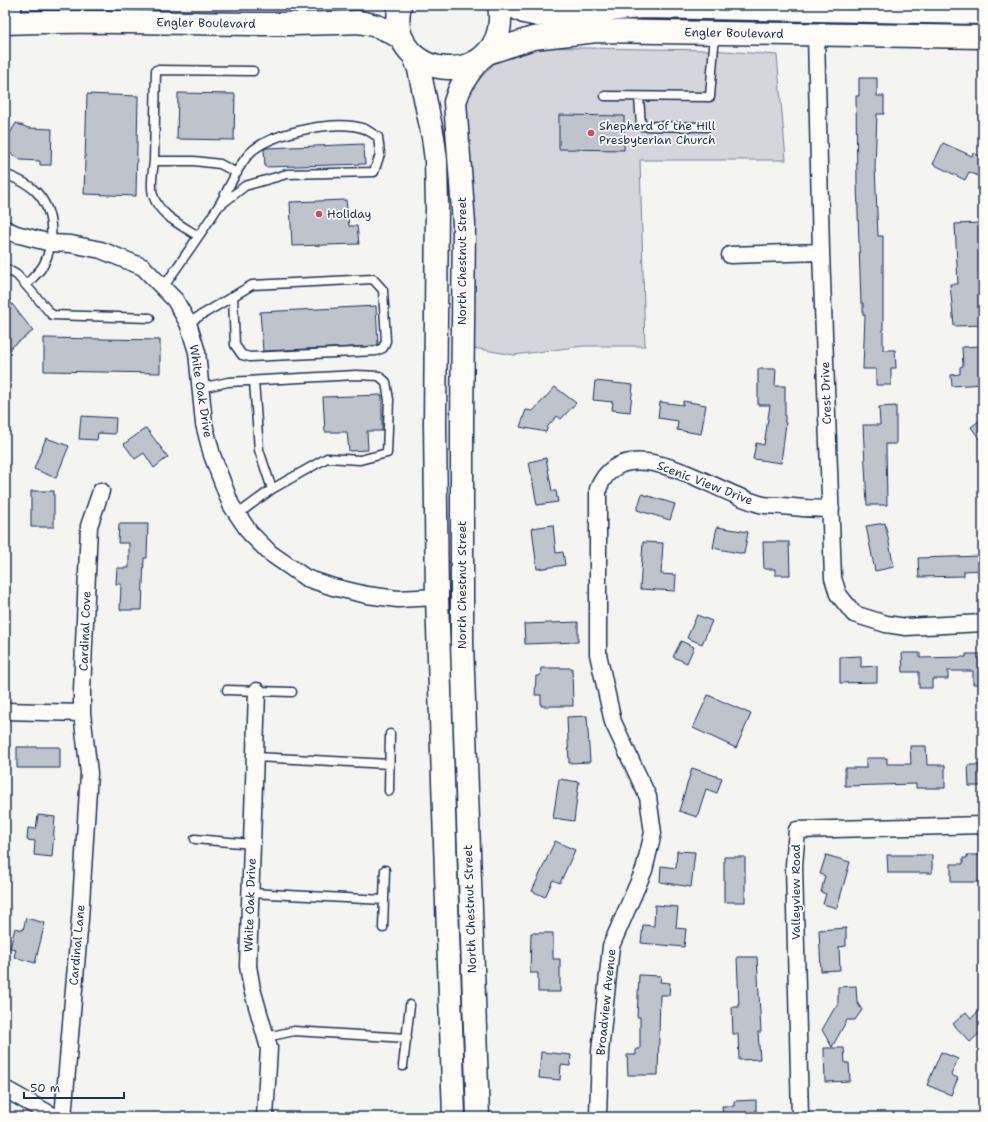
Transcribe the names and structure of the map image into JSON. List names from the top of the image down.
{
  "streets": {
    "main road": ["Engler Boulevard", "North Chestnut Street"],
    "street": [
      "White Oak Drive",
      "Crest Drive",
      "Scenic View Drive",
      "Cardinal Cove",
      "Valleyview Road",
      "Cardinal Lane",
      "Broadview Avenue"
    ]
  },
  "crossings": [
    ["Engler Boulevard", "North Chestnut Street"],
    ["Engler Boulevard", "Crest Drive"],
    ["North Chestnut Street", "White Oak Drive"],
    ["Crest Drive", "Scenic View Drive"],
    ["Scenic View Drive", "Broadview Avenue"],
    ["Cardinal Cove", "Cardinal Lane"]
  ],
  "places": ["Shepherd of the Hill Presbyterian Church", "Holiday"],
  "scale_bar": "50 m"
}
